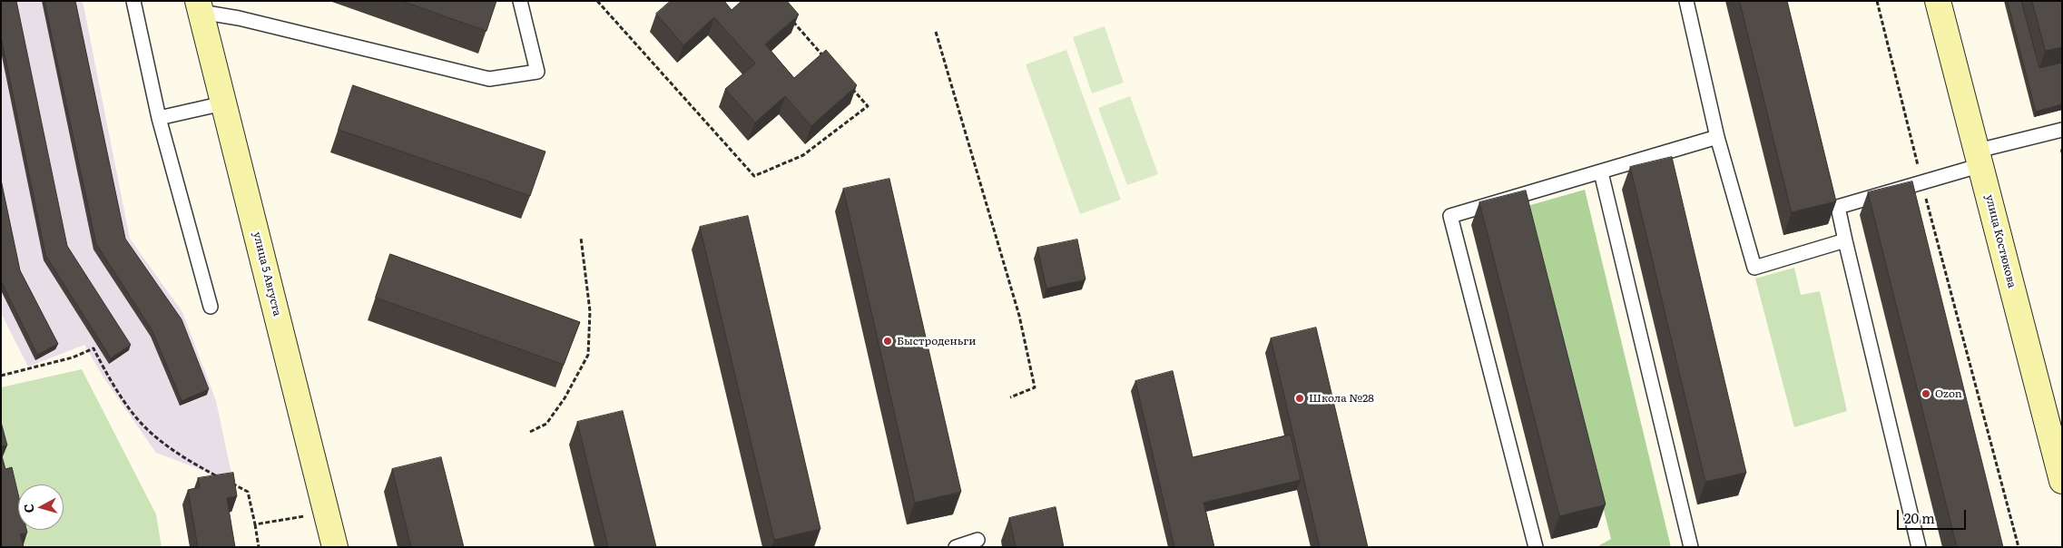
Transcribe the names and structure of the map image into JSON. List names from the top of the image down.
{
  "streets": {
    "street": ["улица Костюкова", "улица 5 Августа"]
  },
  "places": ["Быстроденьги", "Ozon", "Школа №28"],
  "scale_bar": "20 m",
  "north": "left"
}
